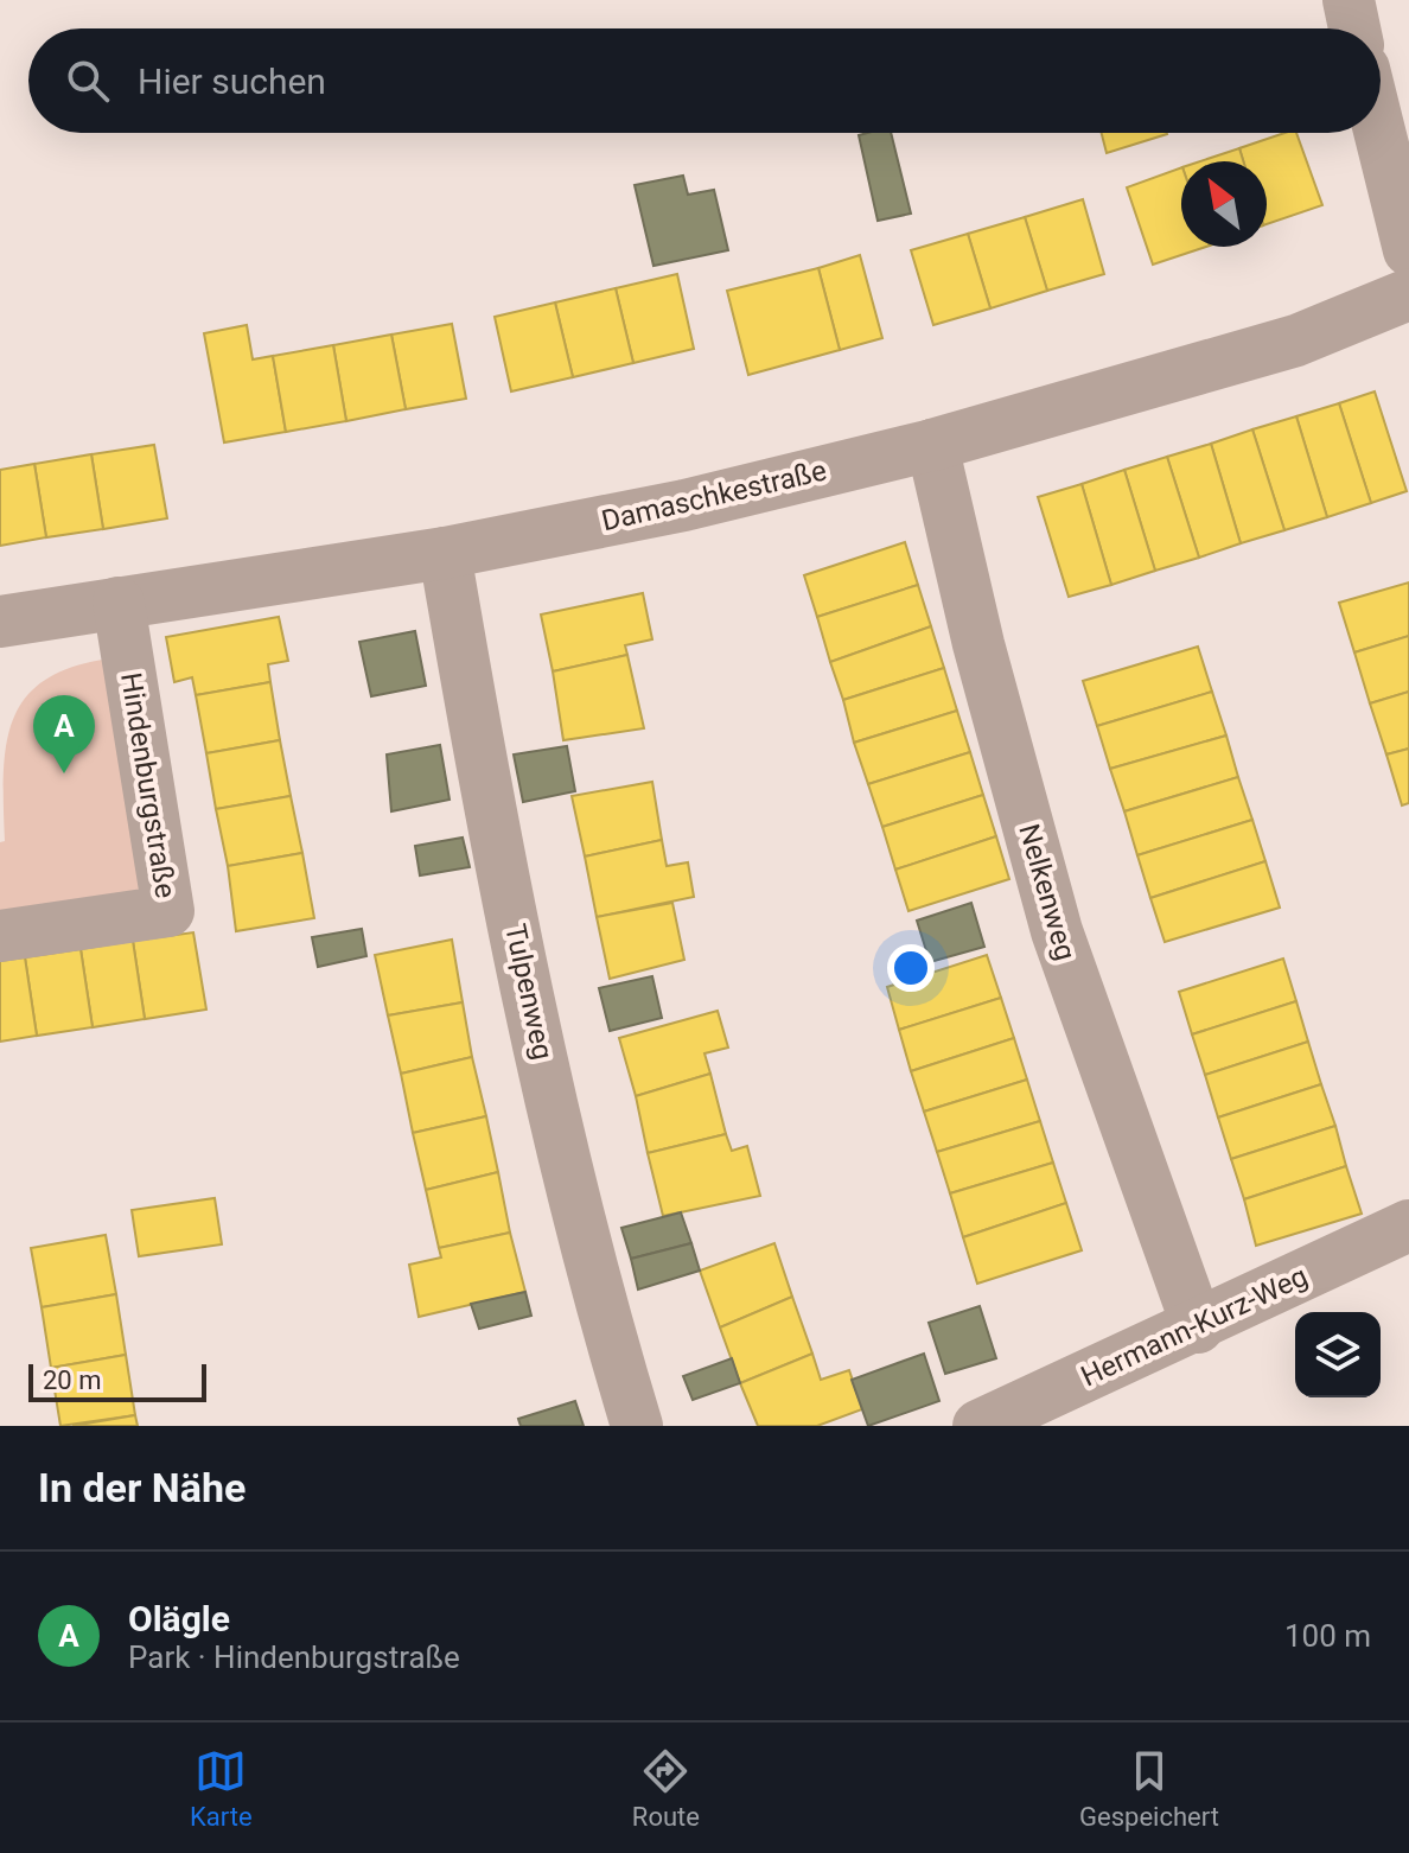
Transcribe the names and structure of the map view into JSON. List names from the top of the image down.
{
  "streets": {
    "street": [
      "Damaschkestraße",
      "Hindenburgstraße",
      "Nelkenweg",
      "Tulpenweg",
      "Hermann-Kurz-Weg"
    ]
  },
  "crossings": [
    ["Damaschkestraße", "Hindenburgstraße"],
    ["Damaschkestraße", "Nelkenweg"],
    ["Damaschkestraße", "Tulpenweg"],
    ["Nelkenweg", "Hermann-Kurz-Weg"]
  ],
  "scale_bar": "20 m",
  "north": "top left",
  "page": {
    "search": "Hier suchen",
    "pins": "A",
    "scale": "20 m",
    "heading": "In der Nähe",
    "list": [
      {
        "mark": "A",
        "name": "Olägle",
        "note": "Park · Hindenburgstraße",
        "value": "100 m"
      }
    ],
    "nav": ["Karte", "Route", "Gespeichert"]
  }
}
